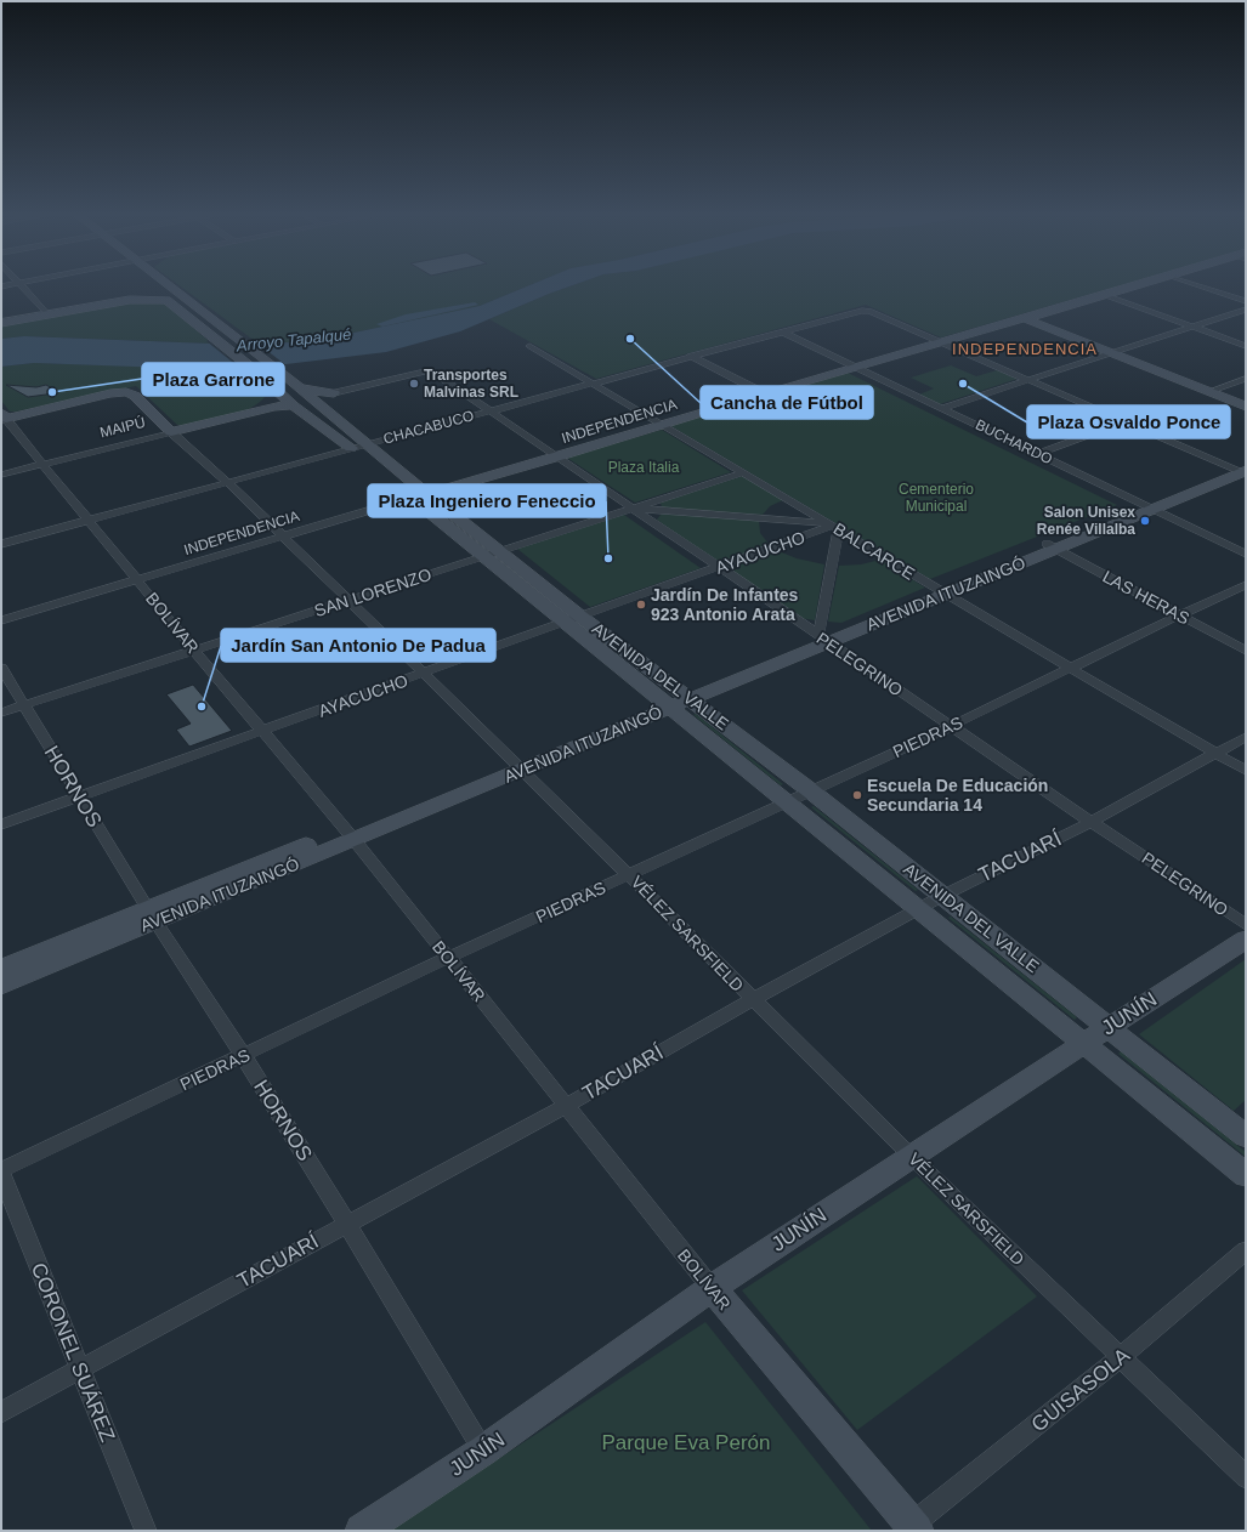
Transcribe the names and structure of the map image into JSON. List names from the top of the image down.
{
  "streets": {
    "main road": [
      "INDEPENDENCIA",
      "MAIPÚ",
      "AVENIDA ITUZAINGÓ",
      "BOLÍVAR",
      "AVENIDA DEL VALLE",
      "VÉLEZ SARSFIELD",
      "JUNÍN"
    ],
    "street": [
      "CHACABUCO",
      "BUCHARDO",
      "BALCARCE",
      "AYACUCHO",
      "SAN LORENZO",
      "LAS HERAS",
      "PELEGRINO",
      "PIEDRAS",
      "HORNOS",
      "TACUARÍ",
      "CORONEL SUÁREZ",
      "GUISASOLA"
    ]
  },
  "crossings": [
    ["INDEPENDENCIA", "CHACABUCO"],
    ["INDEPENDENCIA", "BUCHARDO"],
    ["INDEPENDENCIA", "BALCARCE"],
    ["INDEPENDENCIA", "BOLÍVAR"],
    ["INDEPENDENCIA", "PELEGRINO"],
    ["INDEPENDENCIA", "AVENIDA DEL VALLE"],
    ["INDEPENDENCIA", "VÉLEZ SARSFIELD"],
    ["MAIPÚ", "BOLÍVAR"],
    ["MAIPÚ", "AVENIDA DEL VALLE"],
    ["MAIPÚ", "VÉLEZ SARSFIELD"],
    ["CHACABUCO", "BUCHARDO"],
    ["CHACABUCO", "BALCARCE"],
    ["CHACABUCO", "BOLÍVAR"],
    ["CHACABUCO", "PELEGRINO"],
    ["CHACABUCO", "AVENIDA DEL VALLE"],
    ["CHACABUCO", "VÉLEZ SARSFIELD"],
    ["BUCHARDO", "AVENIDA ITUZAINGÓ"],
    ["BALCARCE", "AYACUCHO"],
    ["BALCARCE", "SAN LORENZO"],
    ["BALCARCE", "AVENIDA ITUZAINGÓ"],
    ["BALCARCE", "PIEDRAS"],
    ["BALCARCE", "TACUARÍ"],
    ["AYACUCHO", "BOLÍVAR"],
    ["AYACUCHO", "PELEGRINO"],
    ["AYACUCHO", "AVENIDA DEL VALLE"],
    ["AYACUCHO", "HORNOS"],
    ["AYACUCHO", "VÉLEZ SARSFIELD"],
    ["SAN LORENZO", "BOLÍVAR"],
    ["SAN LORENZO", "PELEGRINO"],
    ["SAN LORENZO", "AVENIDA DEL VALLE"],
    ["SAN LORENZO", "HORNOS"],
    ["SAN LORENZO", "VÉLEZ SARSFIELD"],
    ["AVENIDA ITUZAINGÓ", "LAS HERAS"],
    ["AVENIDA ITUZAINGÓ", "BOLÍVAR"],
    ["AVENIDA ITUZAINGÓ", "PELEGRINO"],
    ["AVENIDA ITUZAINGÓ", "AVENIDA DEL VALLE"],
    ["AVENIDA ITUZAINGÓ", "HORNOS"],
    ["AVENIDA ITUZAINGÓ", "VÉLEZ SARSFIELD"],
    ["LAS HERAS", "PIEDRAS"],
    ["BOLÍVAR", "PIEDRAS"],
    ["BOLÍVAR", "TACUARÍ"],
    ["BOLÍVAR", "VÉLEZ SARSFIELD"],
    ["BOLÍVAR", "JUNÍN"],
    ["BOLÍVAR", "GUISASOLA"],
    ["PELEGRINO", "PIEDRAS"],
    ["PELEGRINO", "TACUARÍ"],
    ["AVENIDA DEL VALLE", "PIEDRAS"],
    ["AVENIDA DEL VALLE", "TACUARÍ"],
    ["AVENIDA DEL VALLE", "JUNÍN"],
    ["PIEDRAS", "HORNOS"],
    ["PIEDRAS", "VÉLEZ SARSFIELD"],
    ["HORNOS", "TACUARÍ"],
    ["HORNOS", "JUNÍN"],
    ["TACUARÍ", "VÉLEZ SARSFIELD"],
    ["TACUARÍ", "CORONEL SUÁREZ"],
    ["VÉLEZ SARSFIELD", "JUNÍN"],
    ["VÉLEZ SARSFIELD", "GUISASOLA"]
  ],
  "districts": ["INDEPENDENCIA"],
  "water": ["Arroyo Tapalqué"],
  "parks": ["Plaza Italia", "Cementerio Municipal", "Parque Eva Perón"],
  "places": [
    "Cancha de Fútbol",
    "Transportes Malvinas SRL",
    "Plaza Osvaldo Ponce",
    "Plaza Garrone",
    "Salon Unisex Renée Villalba",
    "Plaza Ingeniero Feneccio",
    "Jardín De Infantes 923 Antonio Arata",
    "Jardín San Antonio De Padua",
    "Escuela De Educación Secundaria 14"
  ]
}
